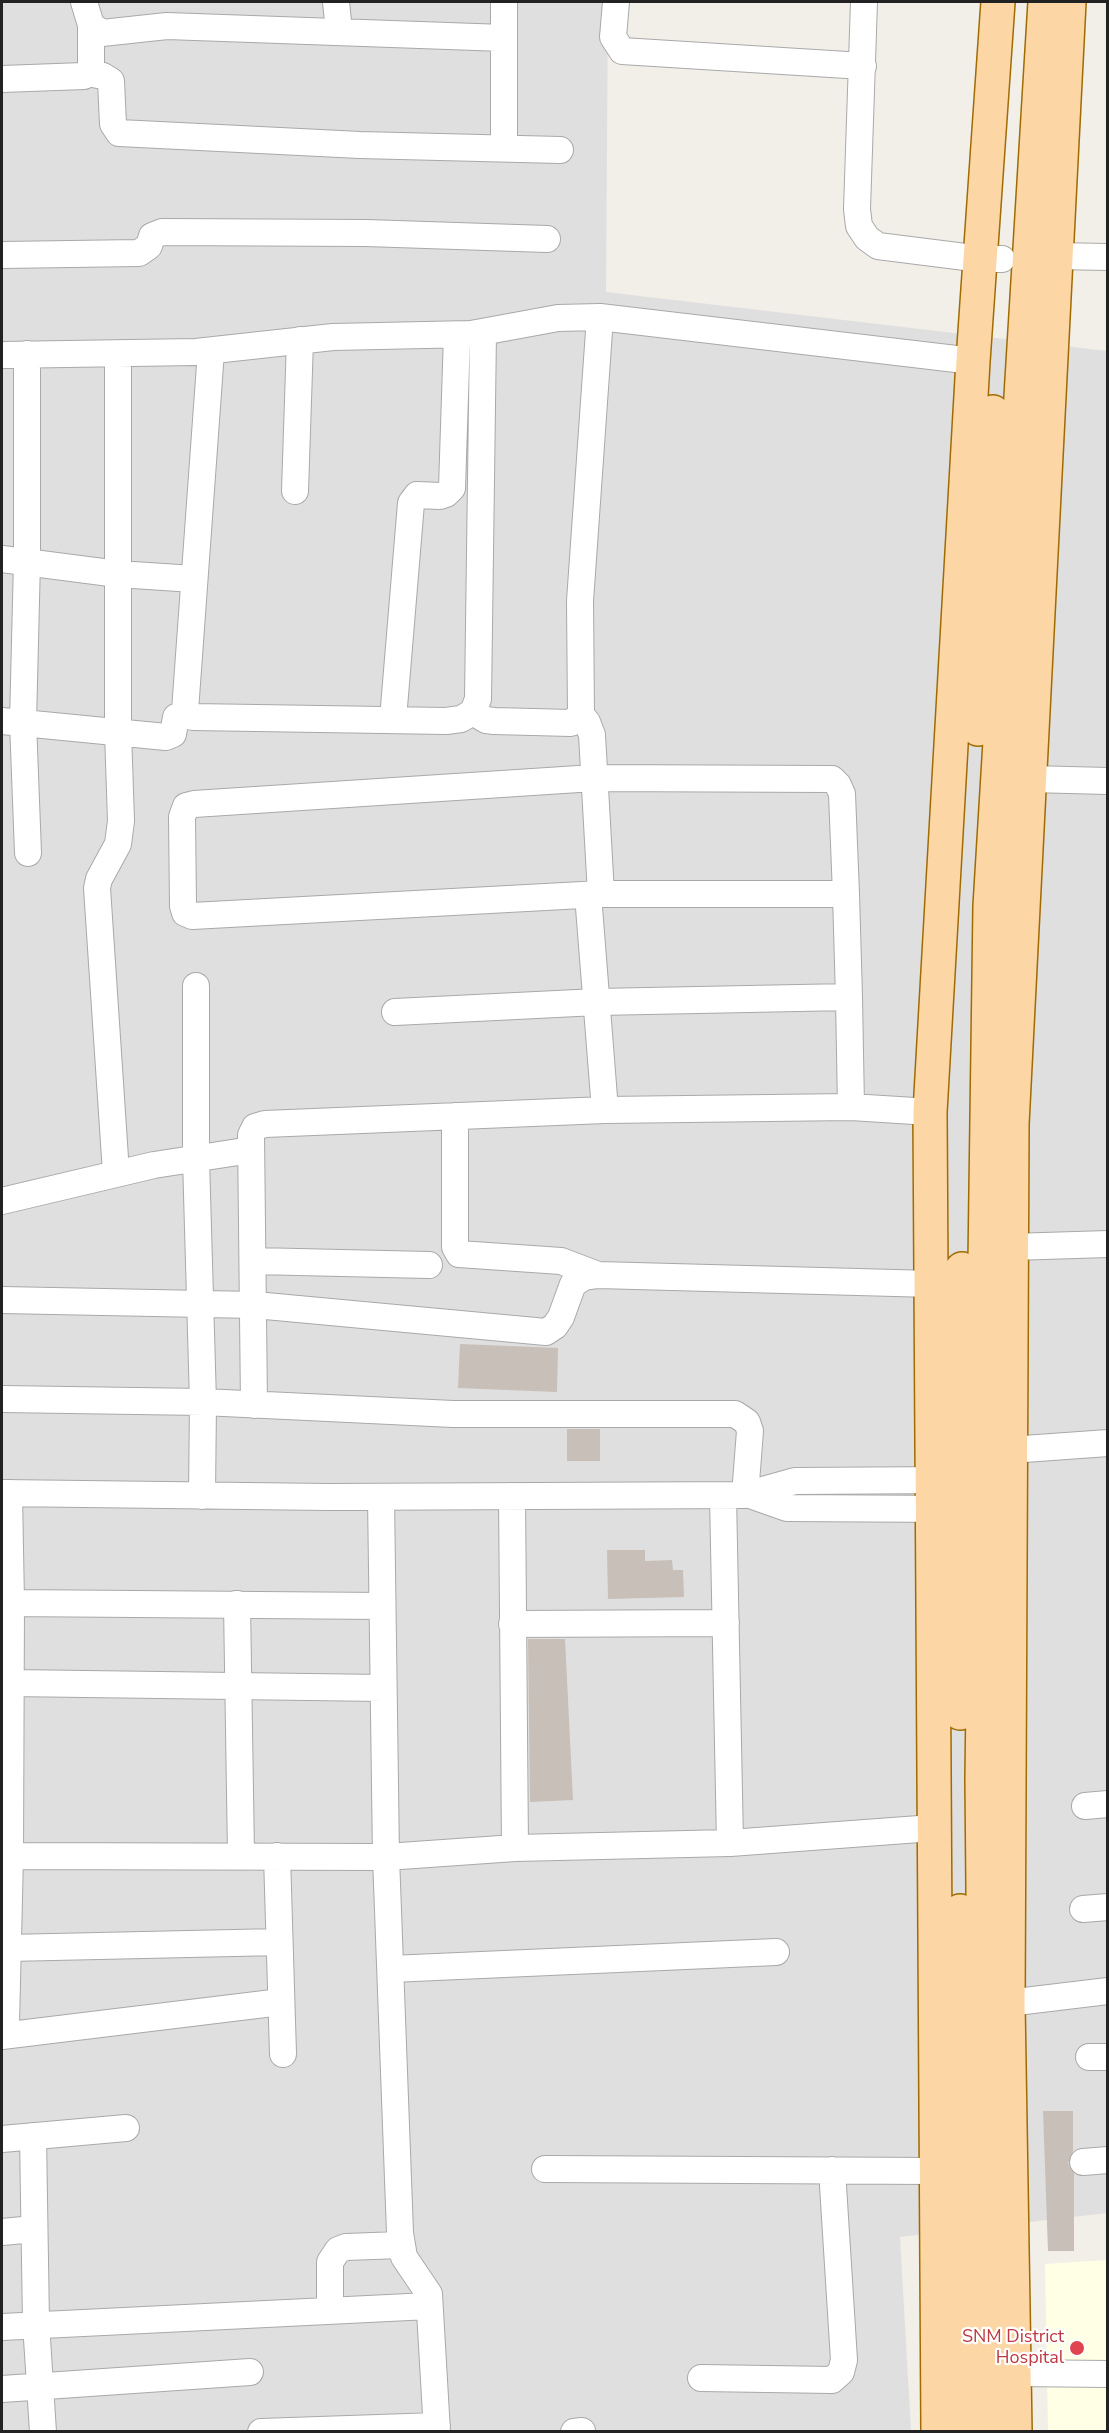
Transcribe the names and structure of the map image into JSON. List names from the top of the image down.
{
  "places": ["SNM District Hospital"]
}
